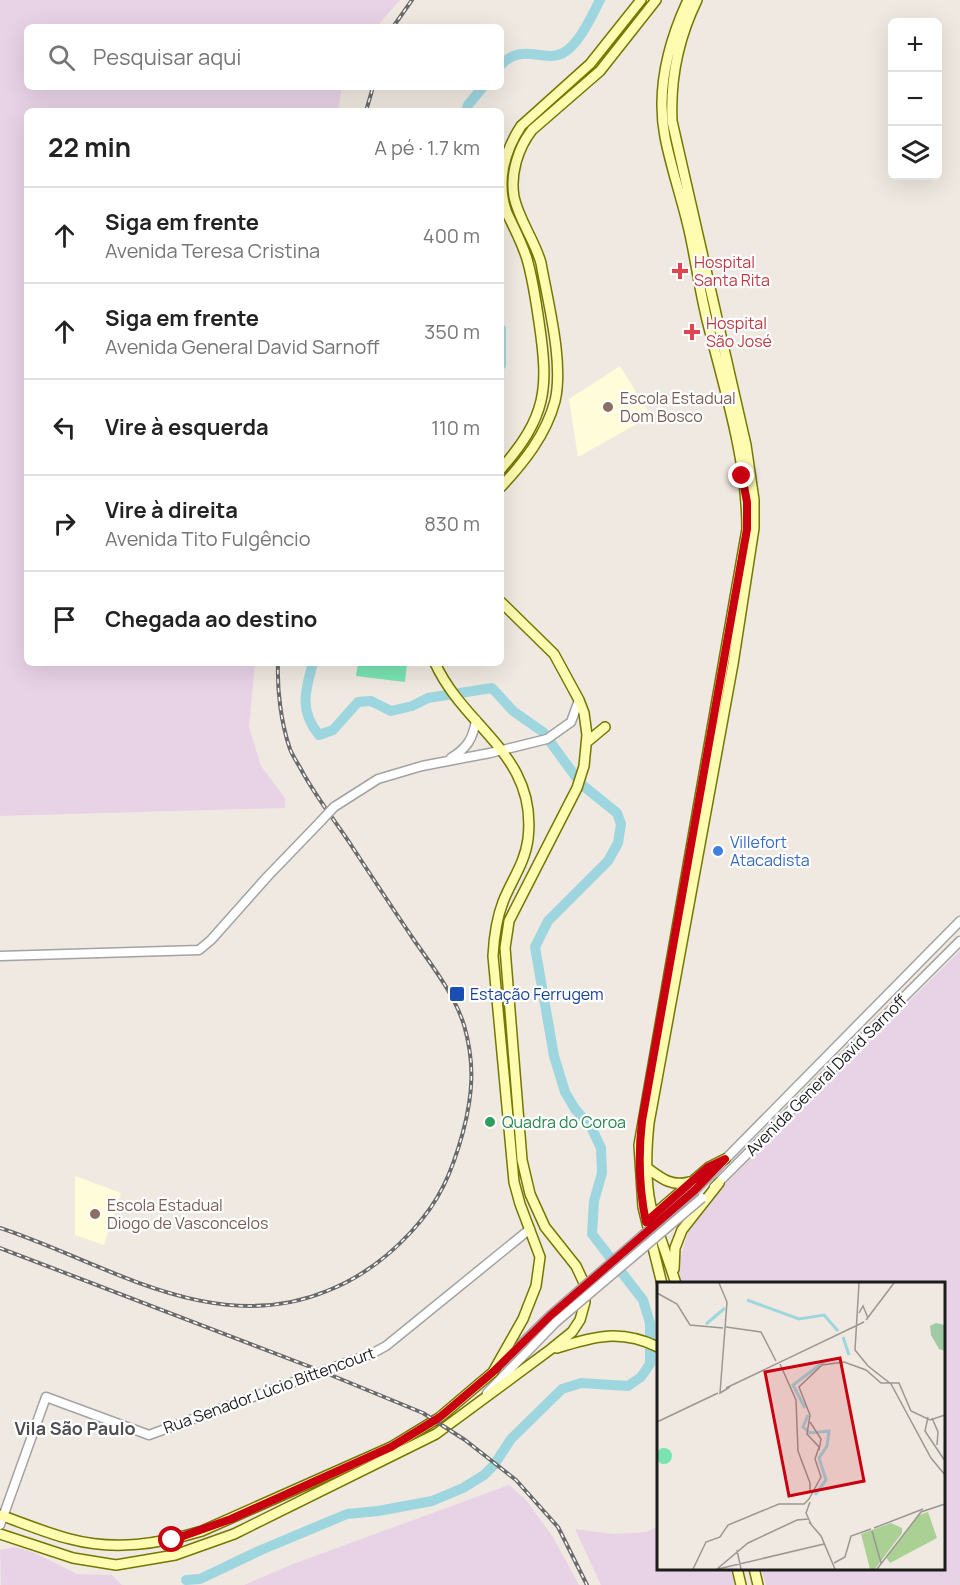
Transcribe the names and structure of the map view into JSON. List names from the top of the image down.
{
  "streets": {
    "street": ["Avenida General David Sarnoff", "Rua Senador Lúcio Bittencourt"]
  },
  "districts": ["Vila São Paulo"],
  "places": {
    "health": ["Hospital Santa Rita", "Hospital São José"],
    "other": [
      "Escola Estadual Dom Bosco",
      "Villefort Atacadista",
      "Quadra do Coroa",
      "Escola Estadual Diogo de Vasconcelos"
    ],
    "transit": ["Estação Ferrugem"]
  },
  "page": {
    "map_buttons": ["+", "−"],
    "search": "Pesquisar aqui",
    "heading": ["22 min", "A pé · 1.7 km"],
    "list": [
      ["Siga em frente", "Avenida Teresa Cristina", "400 m"],
      ["Siga em frente", "Avenida General David Sarnoff", "350 m"],
      ["Vire à esquerda", "110 m"],
      ["Vire à direita", "Avenida Tito Fulgêncio", "830 m"],
      "Chegada ao destino"
    ]
  }
}
